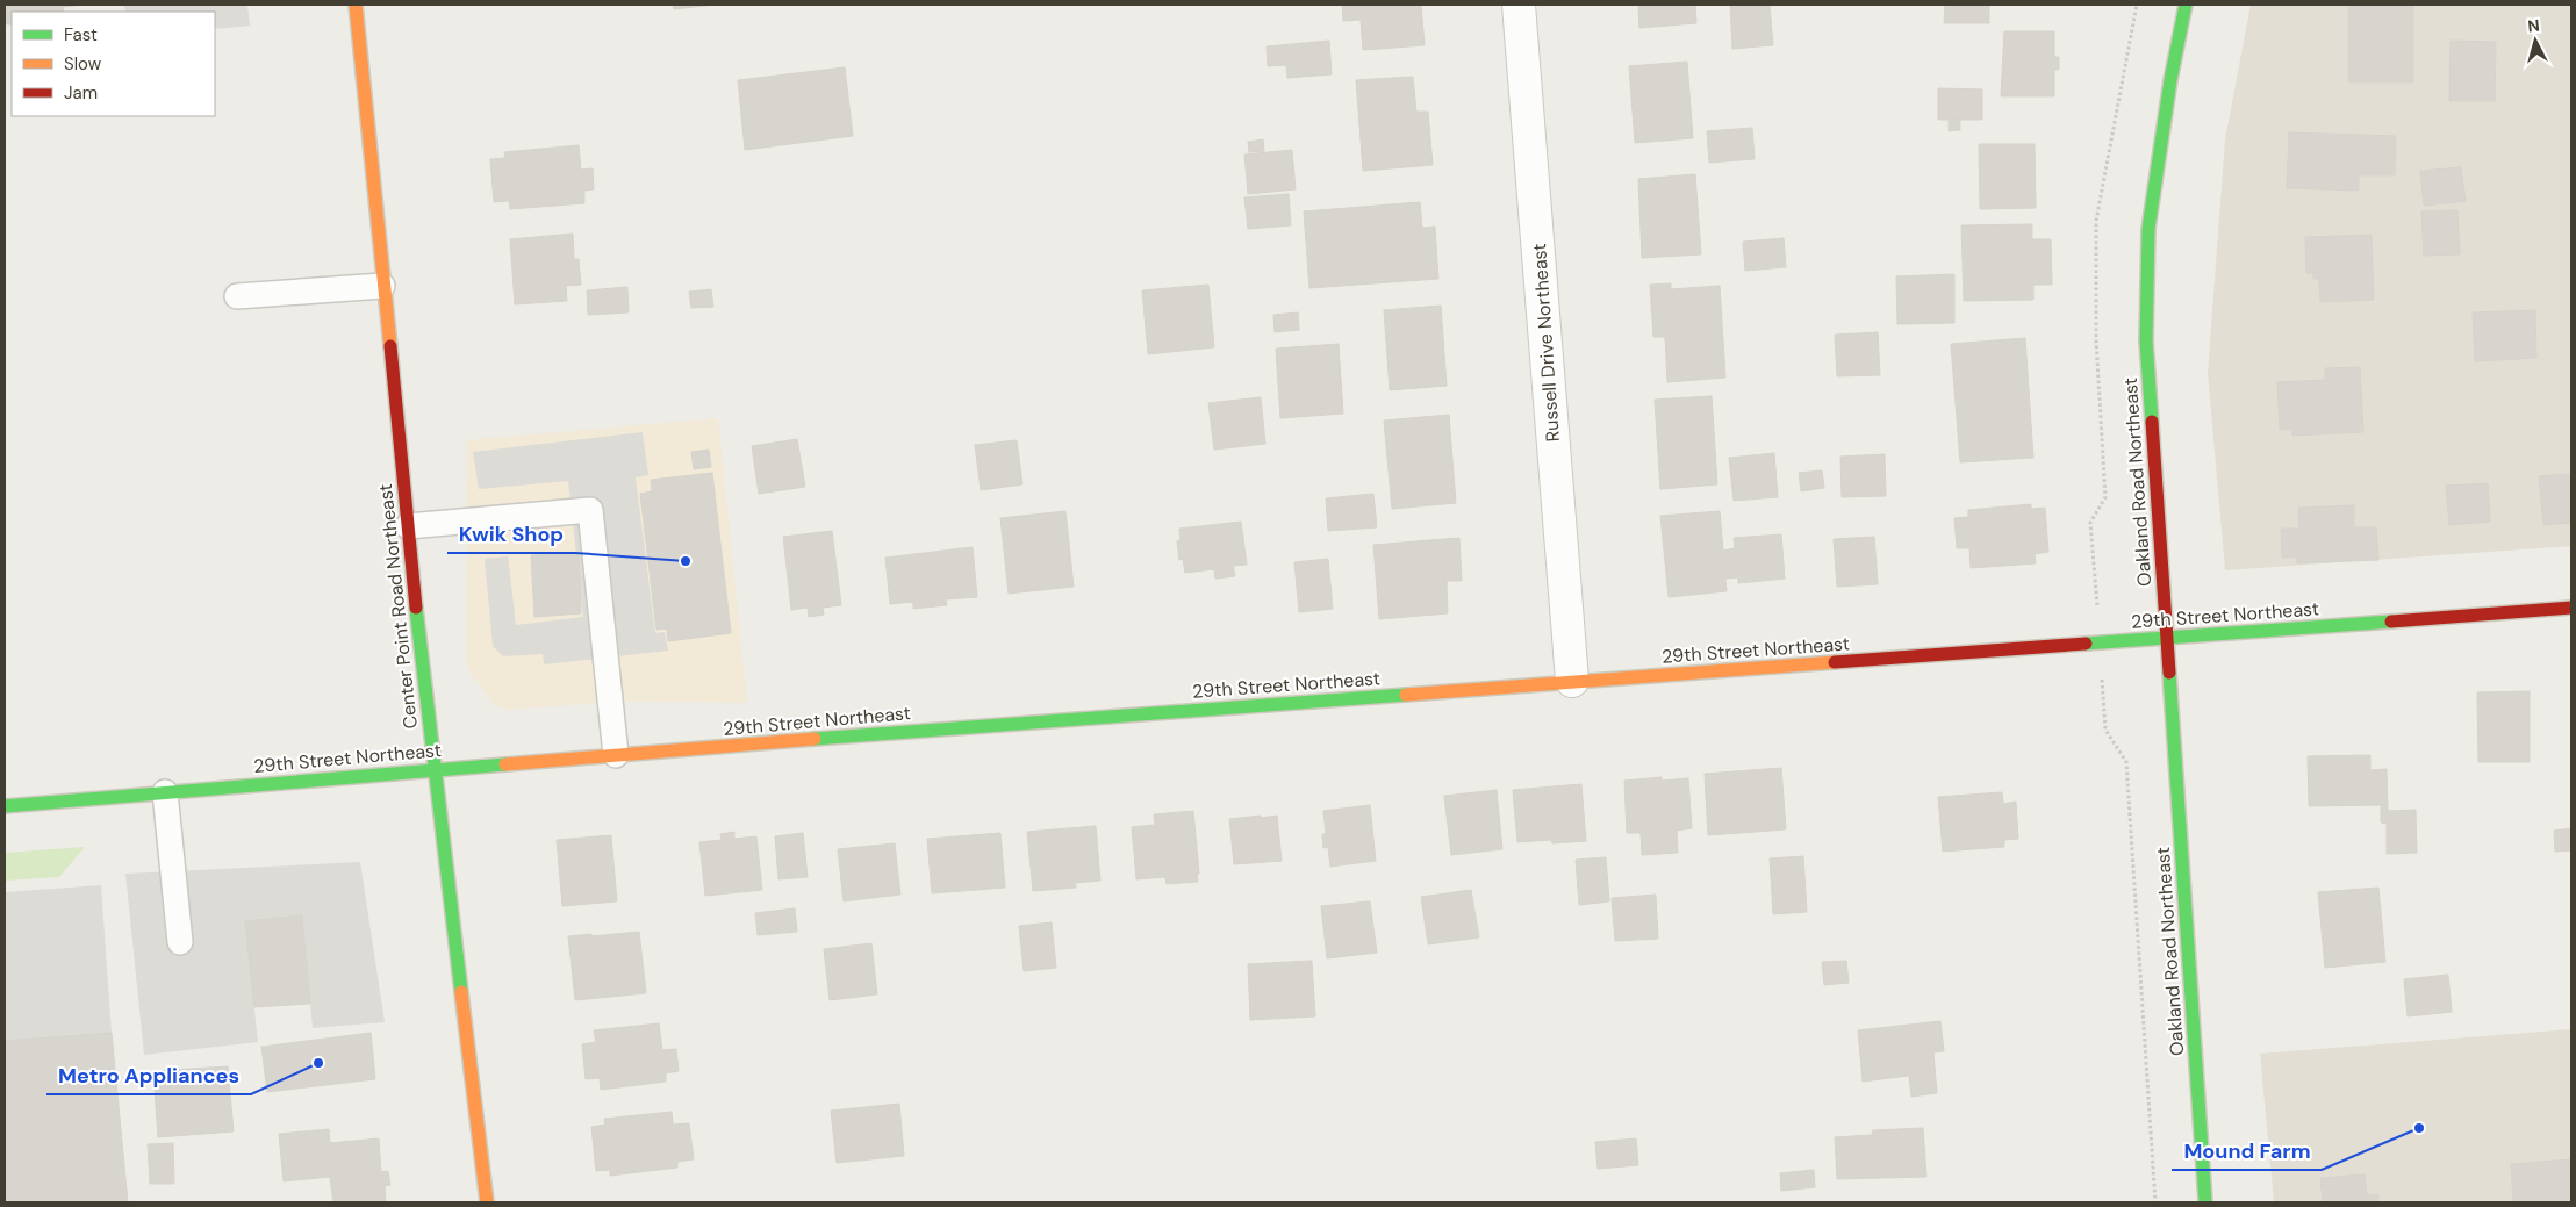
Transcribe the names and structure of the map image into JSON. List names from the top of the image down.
{
  "streets": {
    "main road": ["Oakland Road Northeast", "Center Point Road Northeast", "29th Street Northeast"],
    "street": ["Russell Drive Northeast"]
  },
  "crossings": [
    ["Russell Drive Northeast", "29th Street Northeast"],
    ["Oakland Road Northeast", "29th Street Northeast"],
    ["Center Point Road Northeast", "29th Street Northeast"]
  ],
  "places": ["Kwik Shop", "Metro Appliances", "Mound Farm"],
  "legend": ["Fast", "Slow", "Jam"],
  "north": "top"
}
